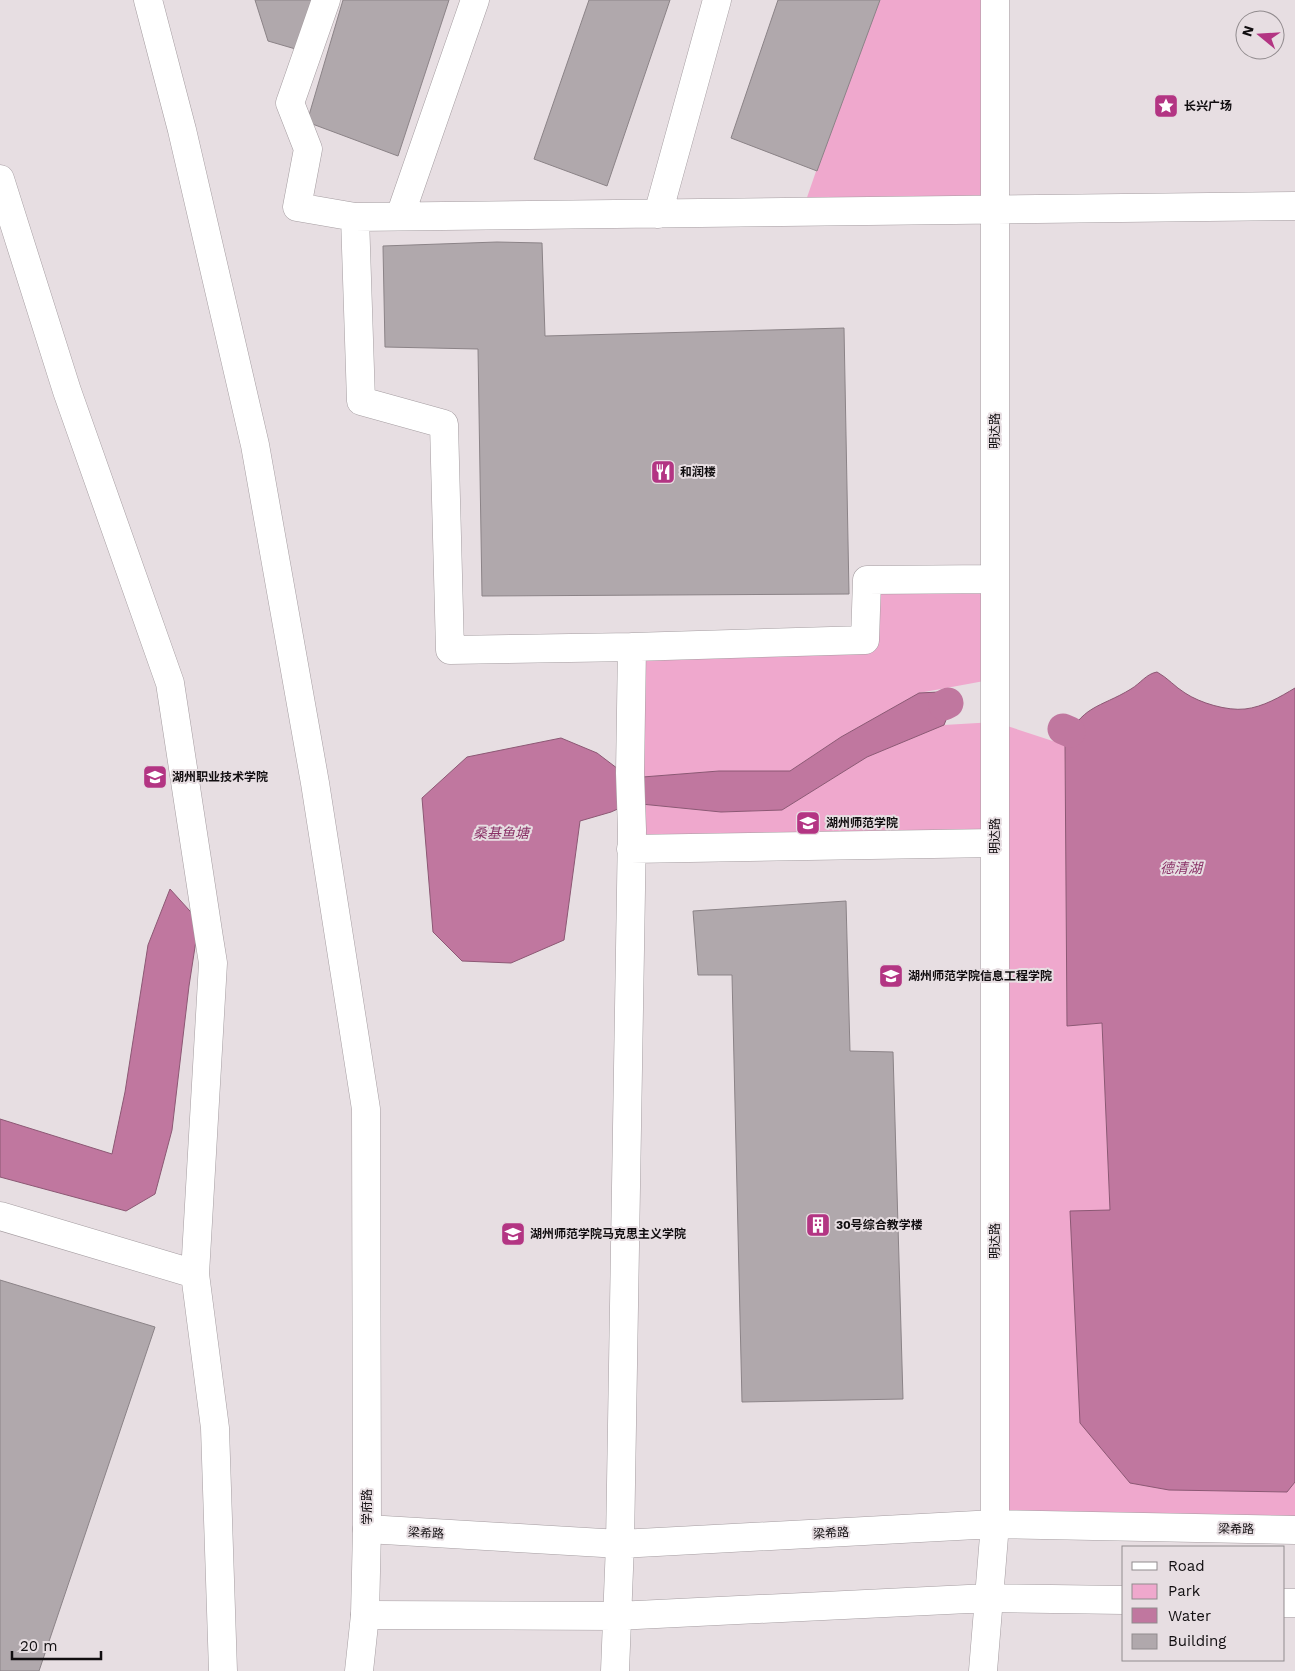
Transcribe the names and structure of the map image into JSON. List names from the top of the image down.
{
  "streets": {
    "street": ["明达路", "学府路", "梁希路"]
  },
  "crossings": [
    ["明达路", "梁希路"],
    ["学府路", "梁希路"]
  ],
  "water": ["桑基鱼塘", "德清湖"],
  "places": {
    "place": ["长兴广场"],
    "restaurant": ["和润楼"],
    "school or university": [
      "湖州职业技术学院",
      "湖州师范学院",
      "湖州师范学院信息工程学院",
      "湖州师范学院马克思主义学院"
    ],
    "building": ["30号综合教学楼"]
  },
  "legend": [
    "Road",
    "Park",
    "Water",
    "Building"
  ],
  "scale_bar": "20 m",
  "north": "left"
}
